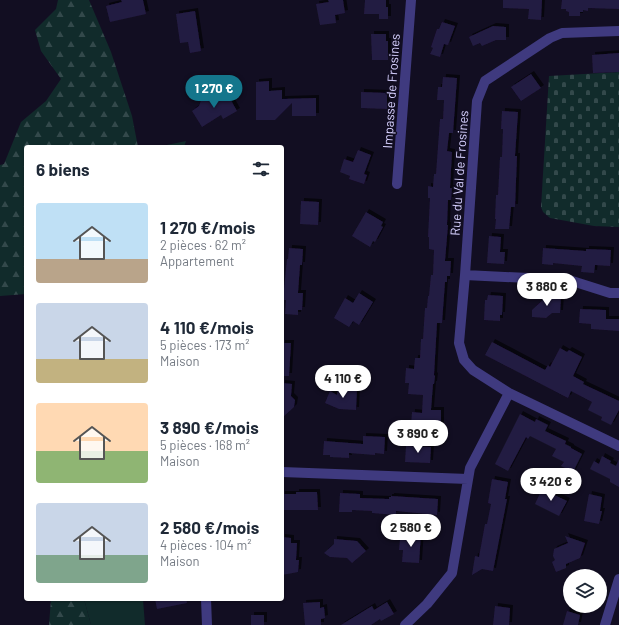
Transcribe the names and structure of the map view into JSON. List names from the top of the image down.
{
  "streets": {
    "street": ["Impasse de Frosines", "Rue du Val de Frosines"]
  },
  "page": {
    "price": [
      "1 270 €",
      "3 880 €",
      "4 110 €",
      "3 890 €",
      "3 420 €",
      "2 580 €"
    ],
    "heading": "6 biens",
    "list": [
      {
        "name": "1 270 €/mois",
        "note": "2 pièces · 62 m² · Appartement"
      },
      {
        "name": "4 110 €/mois",
        "note": "5 pièces · 173 m² · Maison"
      },
      {
        "name": "3 890 €/mois",
        "note": "5 pièces · 168 m² · Maison"
      },
      {
        "name": "2 580 €/mois",
        "note": "4 pièces · 104 m² · Maison"
      }
    ]
  }
}
